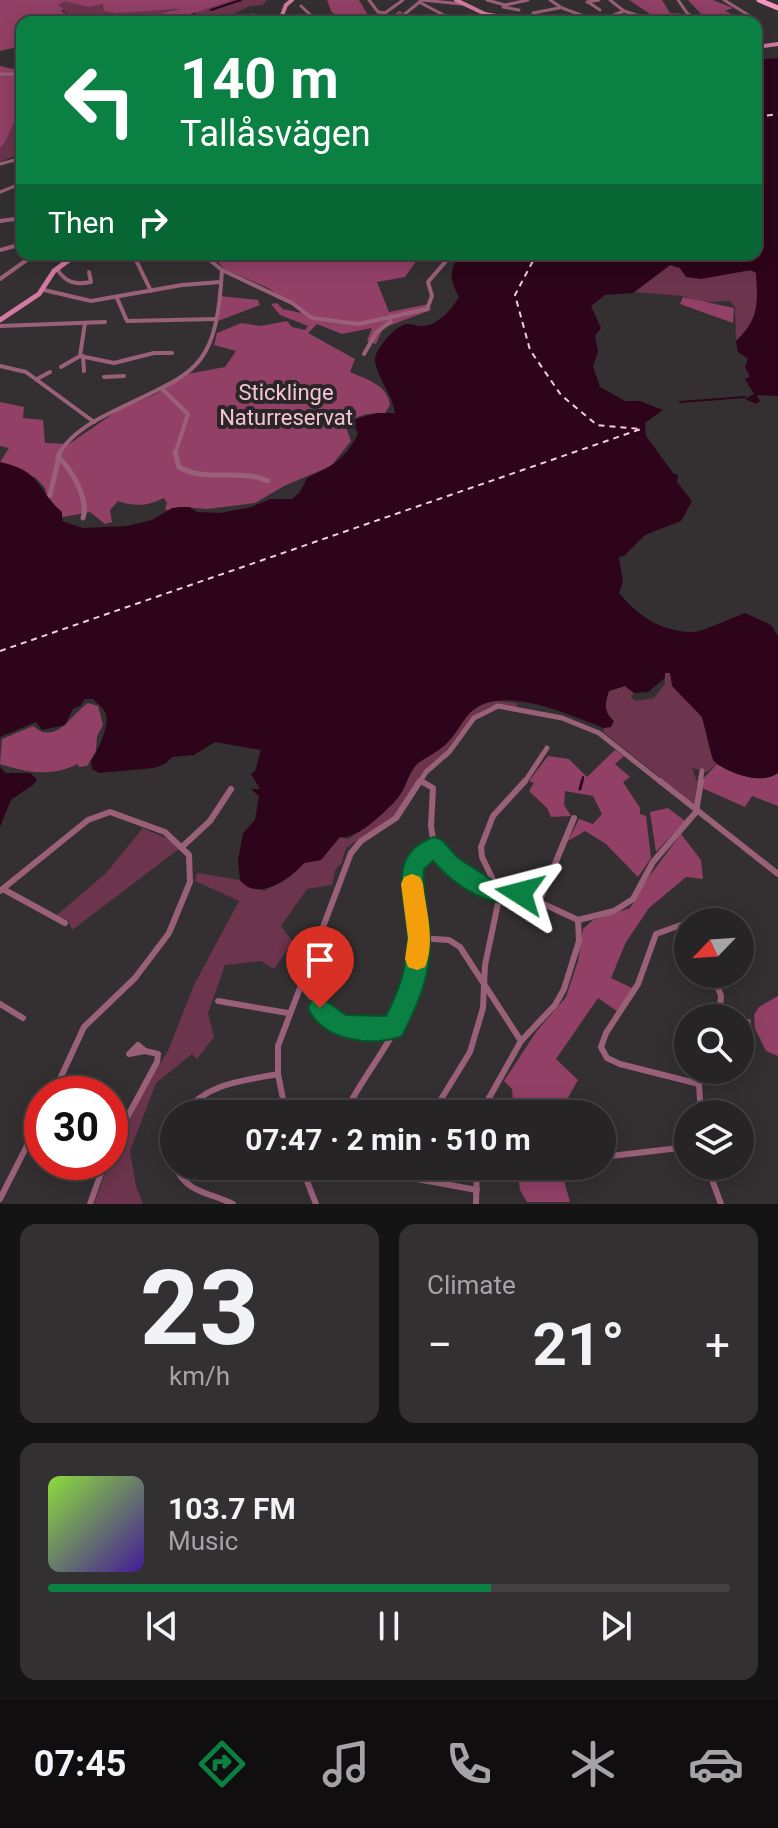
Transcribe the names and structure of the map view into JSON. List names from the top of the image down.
{
  "parks": ["Sticklinge Naturreservat"],
  "north": "bottom left",
  "page": {
    "turn": ["140 m", "Tallåsvägen"],
    "then": "Then",
    "limit": "30",
    "trip": "07:47 · 2 min · 510 m",
    "tile": [
      ["23", "km/h"],
      "Climate"
    ],
    "heat": ["−", "21°", "+"],
    "song": ["103.7 FM", "Music"],
    "tabs": "07:45"
  }
}
